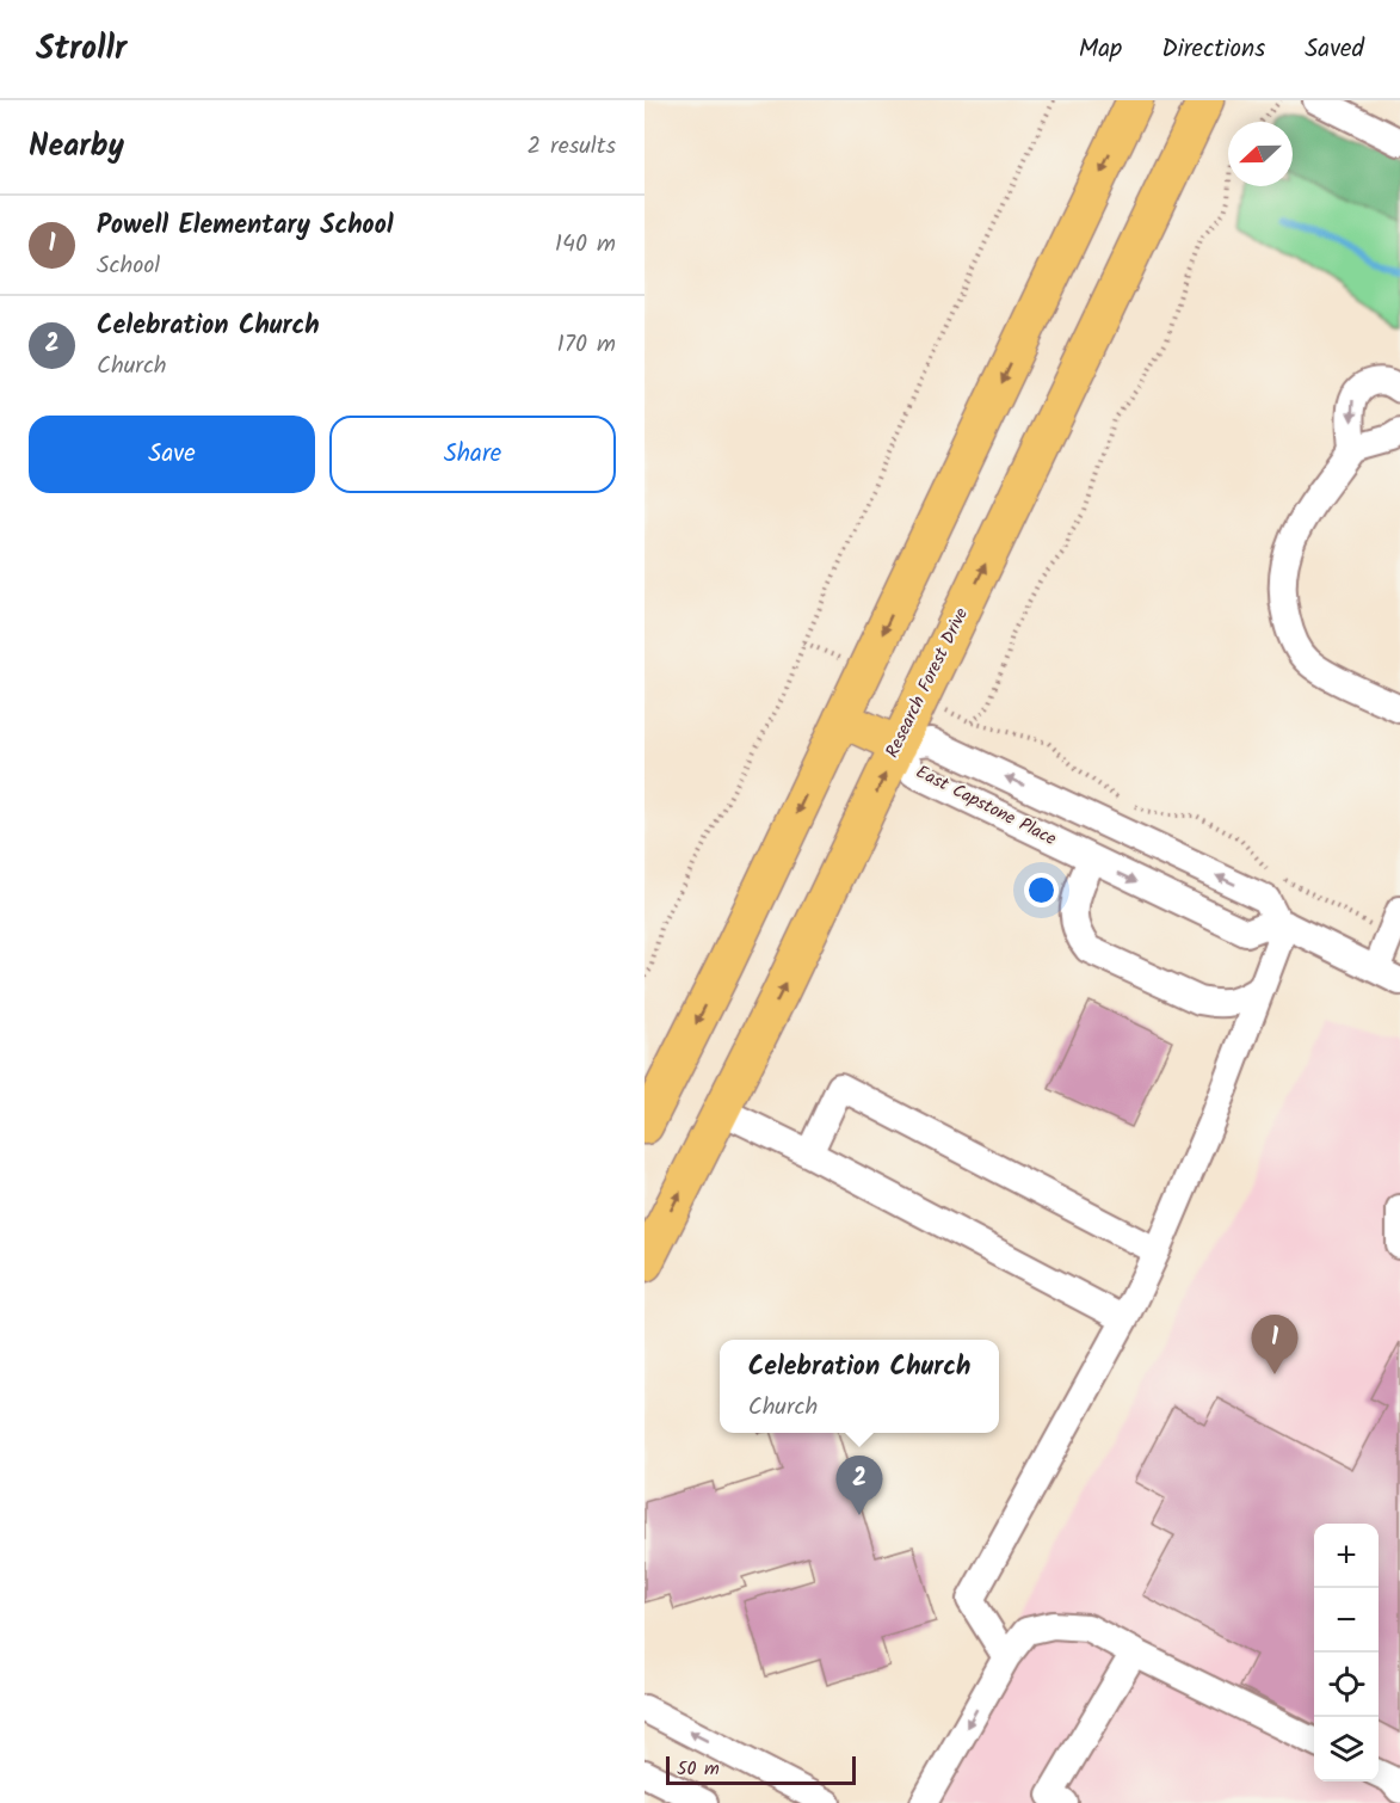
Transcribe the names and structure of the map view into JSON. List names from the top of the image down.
{
  "streets": {
    "main road": ["Research Forest Drive"],
    "street": ["East Capstone Place"]
  },
  "crossings": [
    ["Research Forest Drive", "East Capstone Place"]
  ],
  "scale_bar": "50 m",
  "north": "left",
  "page": {
    "header": "Strollr",
    "nav": ["Map", "Directions", "Saved"],
    "heading": ["Nearby", "2 results"],
    "list": [
      {
        "mark": "1",
        "name": "Powell Elementary School",
        "note": "School",
        "value": "140 m"
      },
      {
        "mark": "2",
        "name": "Celebration Church",
        "note": "Church",
        "value": "170 m"
      }
    ],
    "buttons": ["Save", "Share"],
    "pins": ["1", "2"],
    "popup": ["Celebration Church", "Church"],
    "map_buttons": ["+", "−"],
    "scale": "50 m"
  }
}
